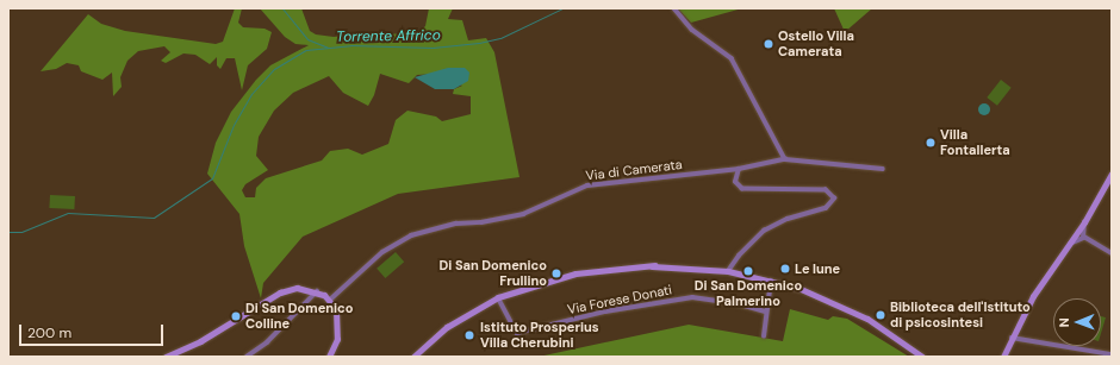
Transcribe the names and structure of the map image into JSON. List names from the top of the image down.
{
  "streets": {
    "street": ["Via di Camerata", "Via Forese Donati"]
  },
  "water": ["Torrente Affrico"],
  "places": [
    "Ostello Villa Camerata",
    "Villa Fontallerta",
    "Le lune",
    "Di San Domenico Palmerino",
    "Di San Domenico Frullino",
    "Biblioteca dell'Istituto di psicosintesi",
    "Di San Domenico Colline",
    "Istituto Prosperius Villa Cherubini"
  ],
  "scale_bar": "200 m",
  "north": "left"
}
